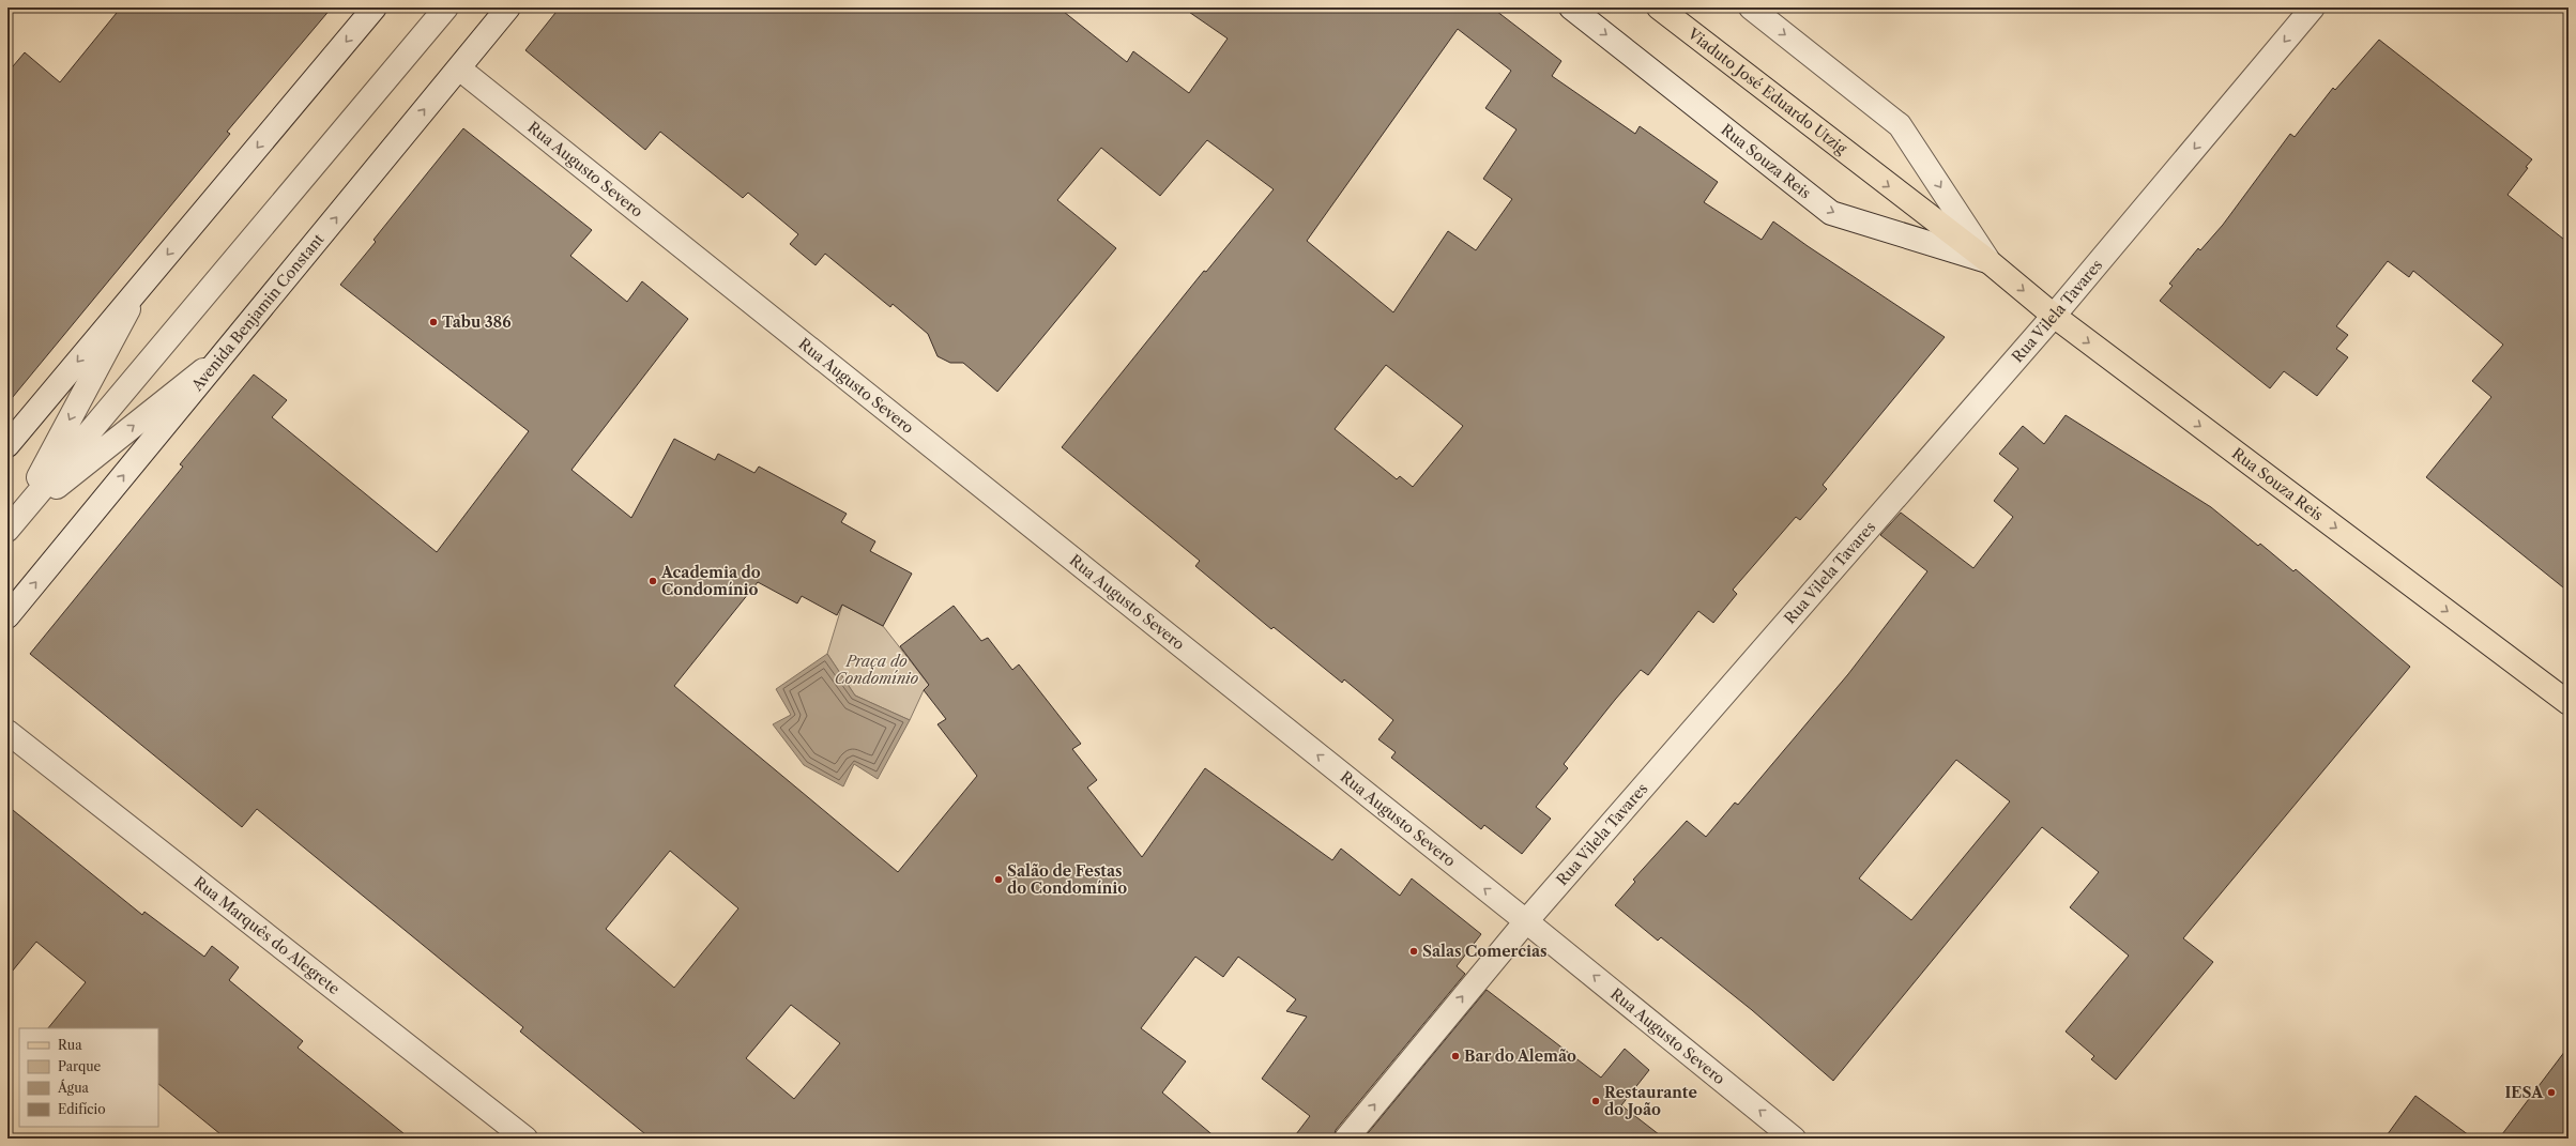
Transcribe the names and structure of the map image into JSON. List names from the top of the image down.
{
  "streets": {
    "main road": ["Viaduto José Eduardo Utzig", "Rua Souza Reis"],
    "street": [
      "Rua Augusto Severo",
      "Rua Vilela Tavares",
      "Avenida Benjamin Constant",
      "Rua Marquês do Alegrete"
    ]
  },
  "crossings": [
    ["Viaduto José Eduardo Utzig", "Rua Souza Reis"],
    ["Rua Souza Reis", "Rua Vilela Tavares"],
    ["Rua Augusto Severo", "Rua Vilela Tavares"],
    ["Rua Augusto Severo", "Avenida Benjamin Constant"]
  ],
  "one_way": ["Rua Souza Reis", "Rua Augusto Severo"],
  "parks": ["Praça do Condomínio"],
  "places": [
    "Tabu 386",
    "Academia do Condomínio",
    "Salão de Festas do Condomínio",
    "Salas Comercias",
    "Bar do Alemão",
    "IESA",
    "Restaurante do João"
  ],
  "legend": [
    "Rua",
    "Parque",
    "Água",
    "Edifício"
  ]
}
